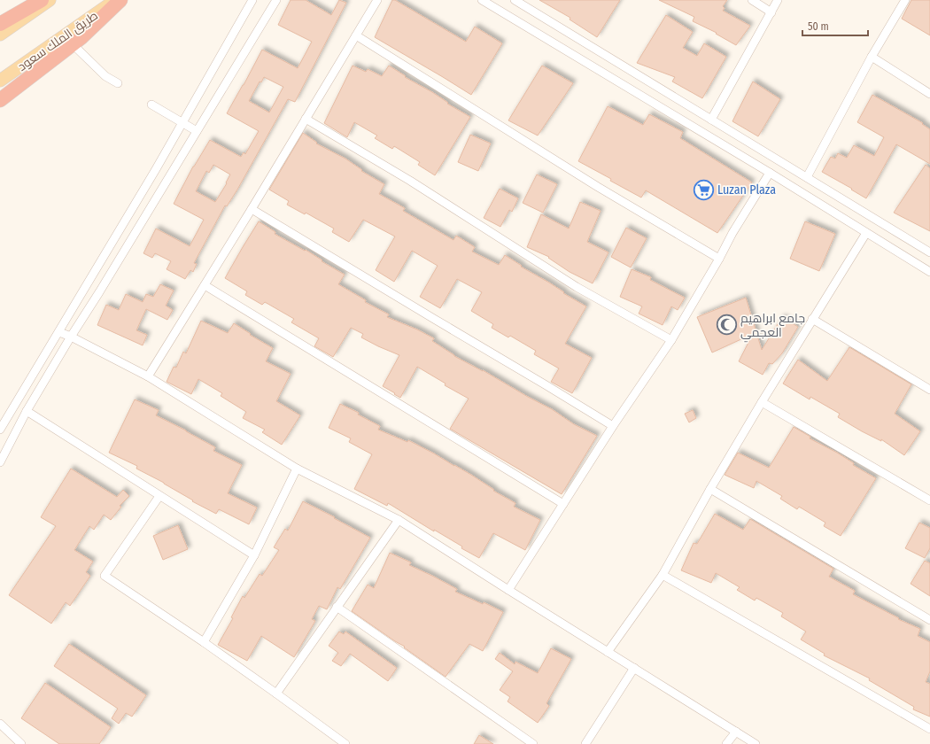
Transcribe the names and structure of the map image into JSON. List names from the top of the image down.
{
  "streets": {
    "main road": ["طريق الملك سعود"]
  },
  "places": {
    "supermarket": ["Luzan Plaza"],
    "mosque": ["جامع ابراهيم العجمي"]
  },
  "scale_bar": "50 m"
}
